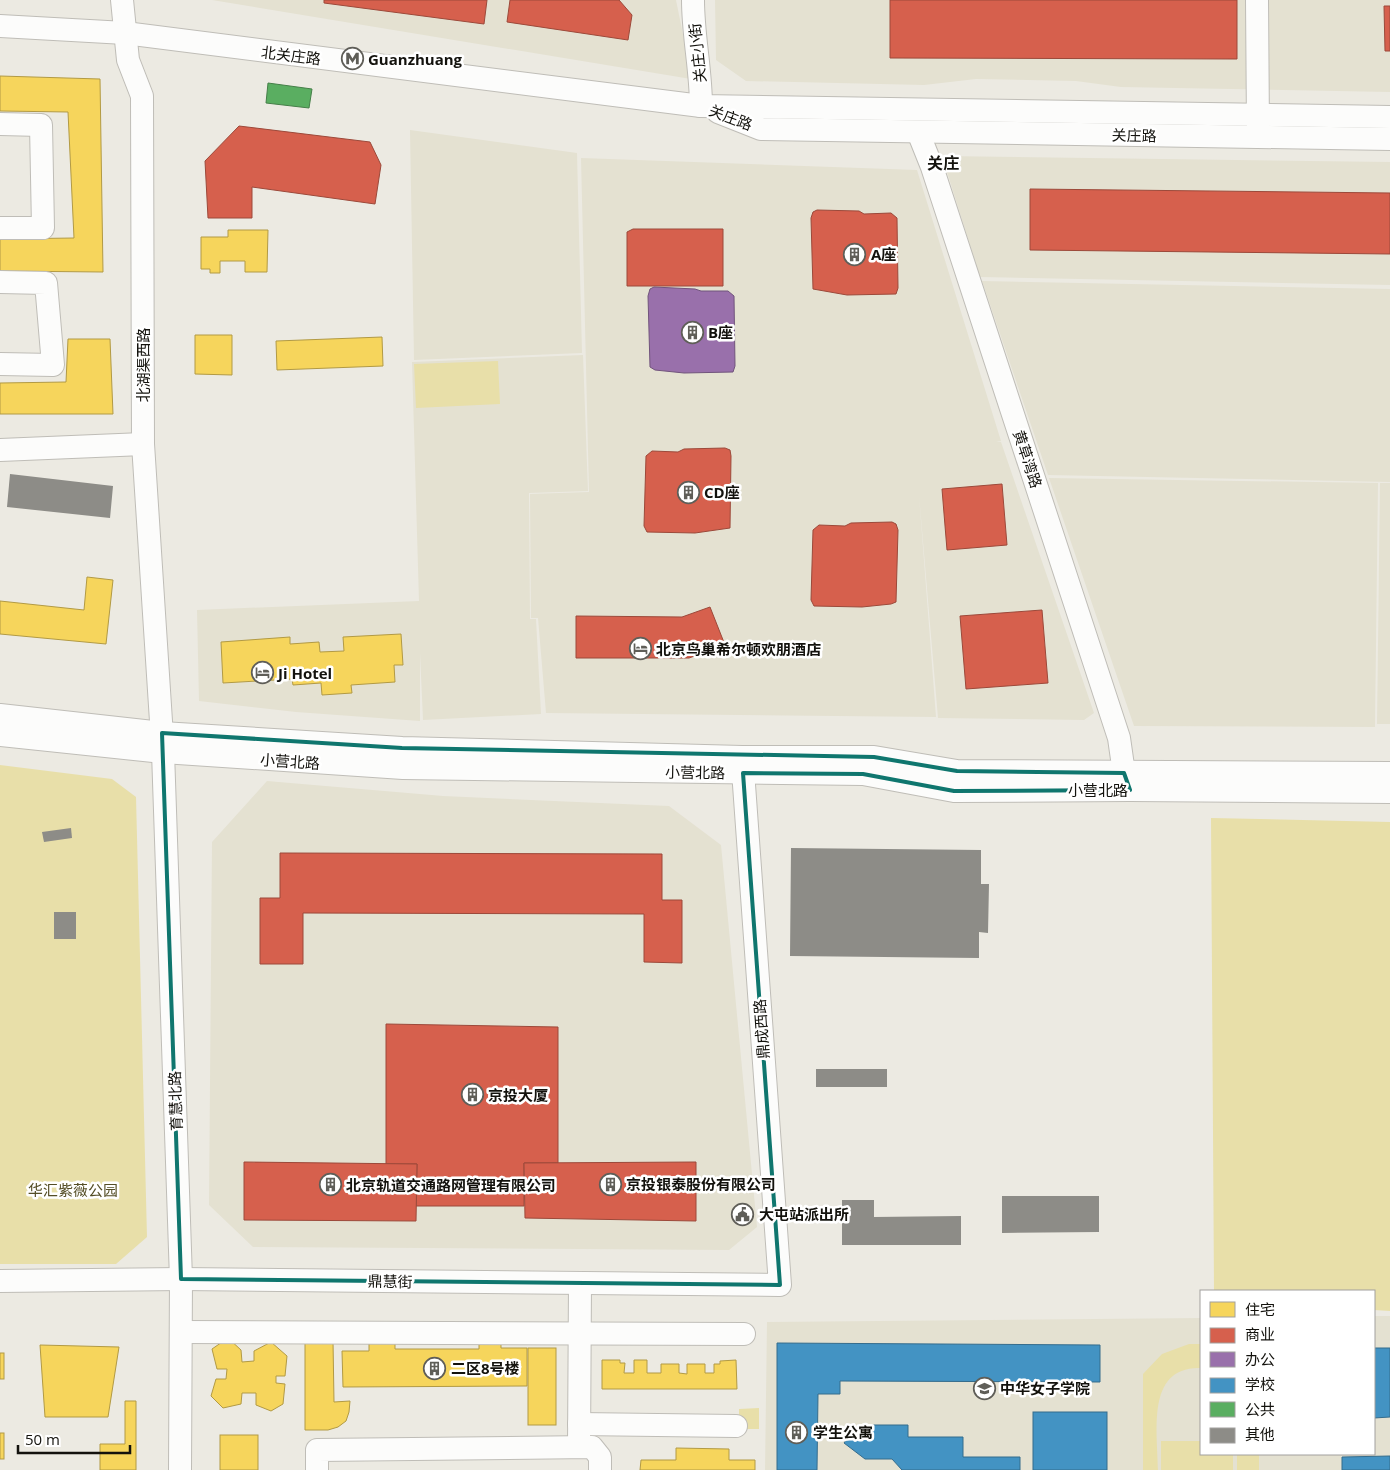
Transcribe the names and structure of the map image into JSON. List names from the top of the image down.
{
  "streets": {
    "street": [
      "关庄小街",
      "北关庄路",
      "关庄路",
      "北湖渠西路",
      "黄草湾路",
      "小营北路",
      "鼎成西路",
      "育慧北路",
      "鼎慧街"
    ]
  },
  "crossings": [
    ["关庄小街", "北关庄路"],
    ["关庄小街", "关庄路"],
    ["北关庄路", "关庄路"],
    ["北关庄路", "北湖渠西路"],
    ["关庄路", "黄草湾路"],
    ["北湖渠西路", "小营北路"],
    ["北湖渠西路", "育慧北路"],
    ["黄草湾路", "小营北路"],
    ["小营北路", "鼎成西路"],
    ["小营北路", "育慧北路"],
    ["鼎成西路", "鼎慧街"],
    ["育慧北路", "鼎慧街"]
  ],
  "districts": ["关庄"],
  "parks": ["华汇紫薇公园"],
  "places": {
    "metro station": ["Guanzhuang"],
    "building": [
      "A座",
      "B座",
      "CD座",
      "京投大厦",
      "京投银泰股份有限公司",
      "北京轨道交通路网管理有限公司",
      "二区8号楼",
      "学生公寓"
    ],
    "hotel": ["北京鸟巢希尔顿欢朋酒店", "Ji Hotel"],
    "public building": ["大屯站派出所"],
    "school or university": ["中华女子学院"]
  },
  "legend": [
    "住宅",
    "商业",
    "办公",
    "学校",
    "公共",
    "其他"
  ],
  "scale_bar": "50 m"
}
